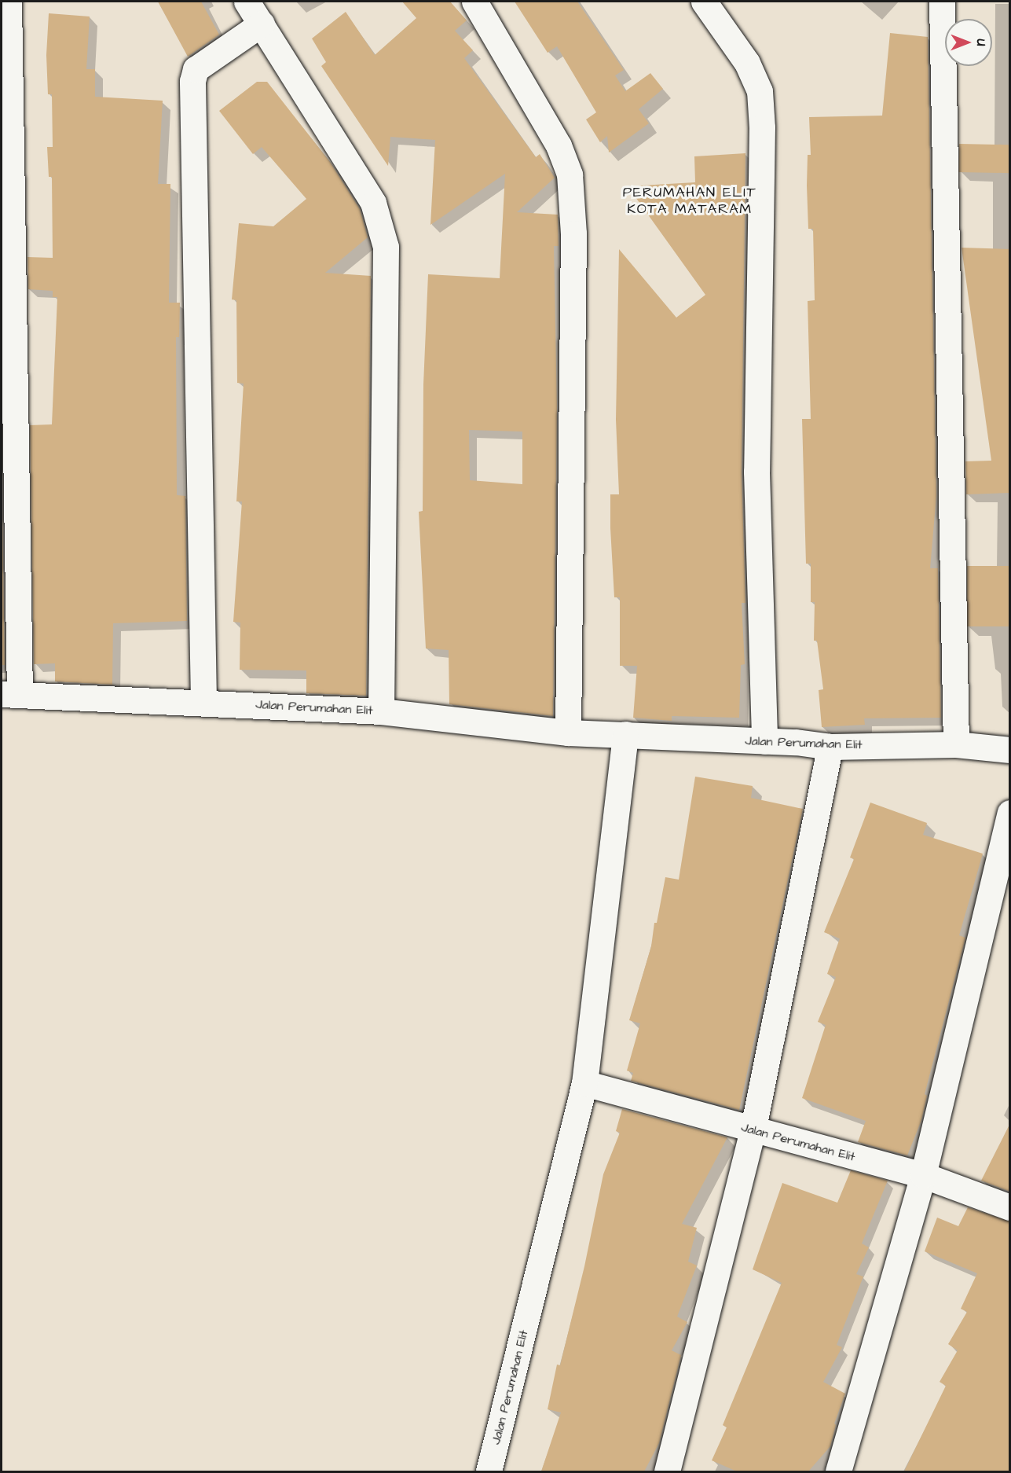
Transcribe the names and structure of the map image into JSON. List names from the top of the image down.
{
  "streets": {
    "street": ["Jalan Perumahan Elit"]
  },
  "districts": ["PERUMAHAN ELIT KOTA MATARAM"],
  "north": "right"
}
